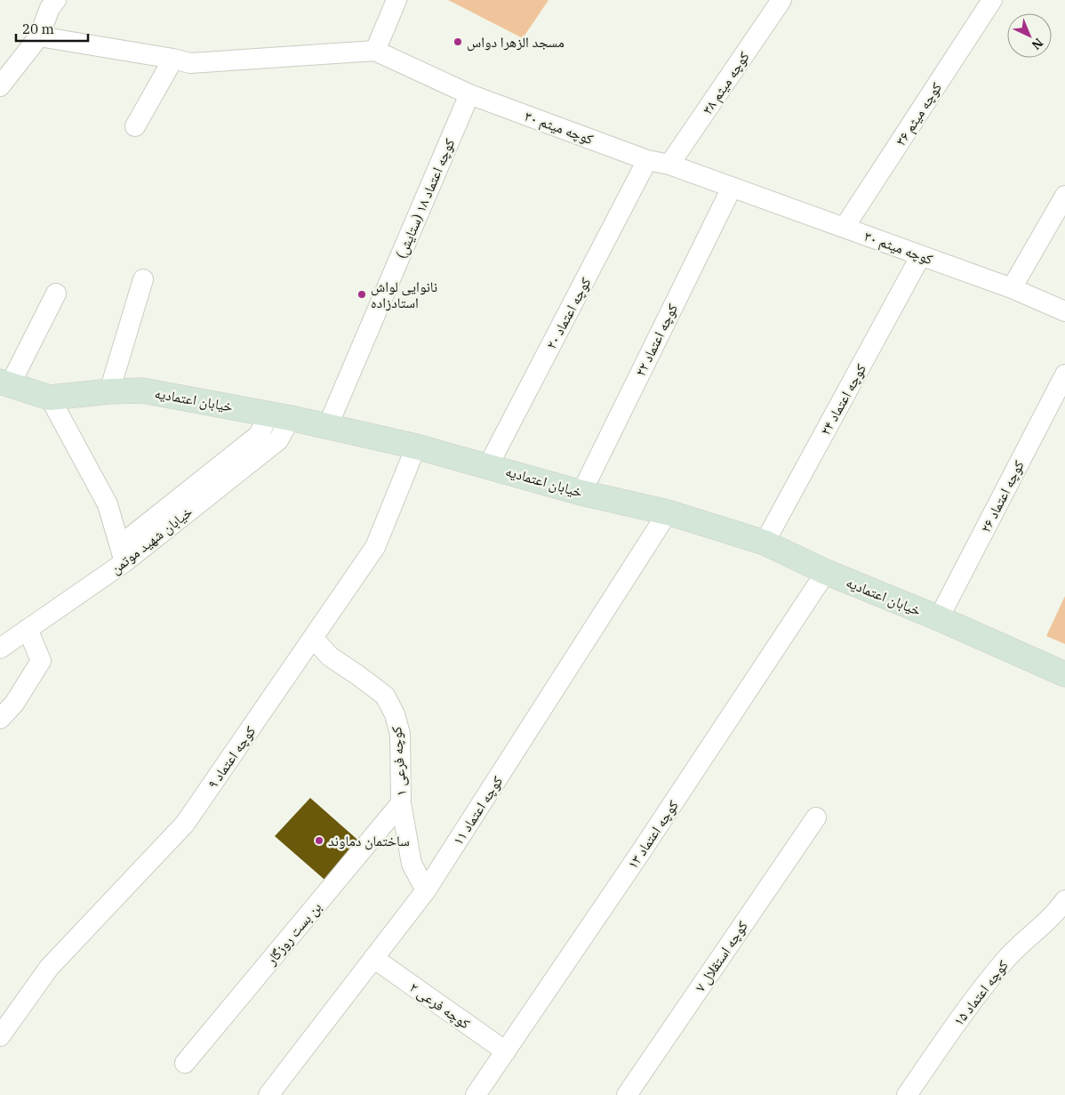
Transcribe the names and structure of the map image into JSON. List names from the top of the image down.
{
  "streets": {
    "street": [
      "کوچه میثم ۳۸",
      "کوچه میثم ۳۶",
      "کوچه میثم ۳۰",
      "کوچه اعتماد ۱۸ (ستایش)",
      "کوچه اعتماد ۲۰",
      "کوچه اعتماد ۲۲",
      "خیابان اعتمادیه",
      "کوچه اعتماد ۲۴",
      "کوچه اعتماد ۲۶",
      "خیابان شهید موتمن",
      "کوچه اعتماد ۹",
      "کوچه فرعی ۱",
      "کوچه اعتماد ۱۱",
      "کوچه اعتماد ۱۳",
      "بن بست روزگار",
      "کوچه استقلال ۷",
      "کوچه اعتماد ۱۵",
      "کوچه فرعی ۲"
    ]
  },
  "crossings": [
    ["کوچه میثم ۳۸", "کوچه میثم ۳۰"],
    ["کوچه میثم ۳۶", "کوچه میثم ۳۰"],
    ["کوچه میثم ۳۰", "کوچه اعتماد ۱۸ (ستایش)"],
    ["کوچه میثم ۳۰", "کوچه اعتماد ۲۰"],
    ["کوچه میثم ۳۰", "کوچه اعتماد ۲۲"],
    ["کوچه میثم ۳۰", "کوچه اعتماد ۲۴"],
    ["کوچه اعتماد ۱۸ (ستایش)", "خیابان اعتمادیه"],
    ["کوچه اعتماد ۲۰", "خیابان اعتمادیه"],
    ["کوچه اعتماد ۲۲", "خیابان اعتمادیه"],
    ["خیابان اعتمادیه", "کوچه اعتماد ۲۴"],
    ["خیابان اعتمادیه", "کوچه اعتماد ۲۶"],
    ["خیابان اعتمادیه", "خیابان شهید موتمن"],
    ["خیابان اعتمادیه", "کوچه اعتماد ۹"],
    ["خیابان اعتمادیه", "کوچه اعتماد ۱۱"],
    ["خیابان اعتمادیه", "کوچه اعتماد ۱۳"],
    ["کوچه اعتماد ۹", "کوچه فرعی ۱"],
    ["کوچه فرعی ۱", "کوچه اعتماد ۱۱"],
    ["کوچه فرعی ۱", "بن بست روزگار"],
    ["کوچه اعتماد ۱۱", "کوچه فرعی ۲"],
    ["کوچه اعتماد ۱۳", "کوچه فرعی ۲"]
  ],
  "places": ["مسجد الزهرا دواس", "نانوایی لواش استادزاده", "ساختمان دماوند"],
  "scale_bar": "20 m",
  "north": "bottom right"
}
